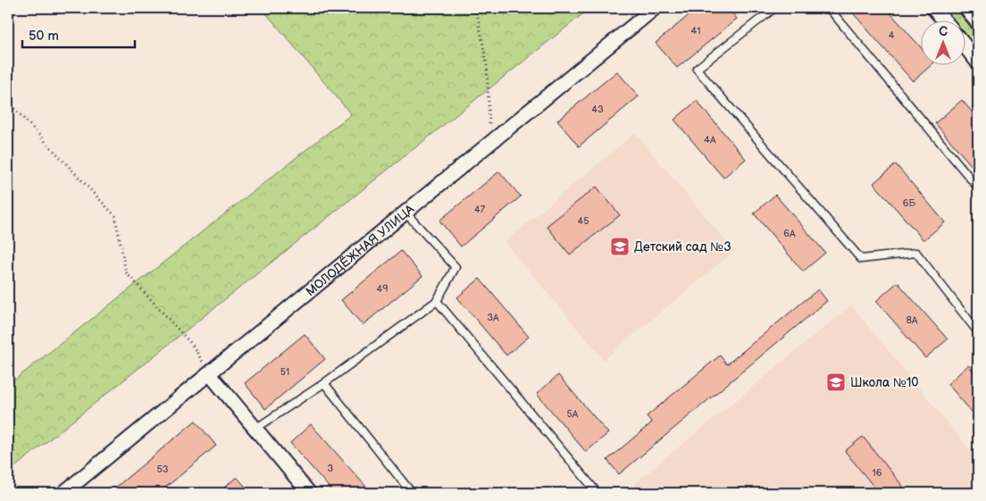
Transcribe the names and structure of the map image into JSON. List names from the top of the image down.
{
  "streets": {
    "street": ["МОЛОДЁЖНАЯ УЛИЦА"]
  },
  "places": {
    "school or university": ["Детский сад №3", "Школа №10"]
  },
  "house_numbers": [
    "41",
    "4",
    "43",
    "4А",
    "6Б",
    "47",
    "45",
    "6А",
    "49",
    "3А",
    "8А",
    "51",
    "5А",
    "3",
    "53",
    "16"
  ],
  "scale_bar": "50 m",
  "north": "top"
}
